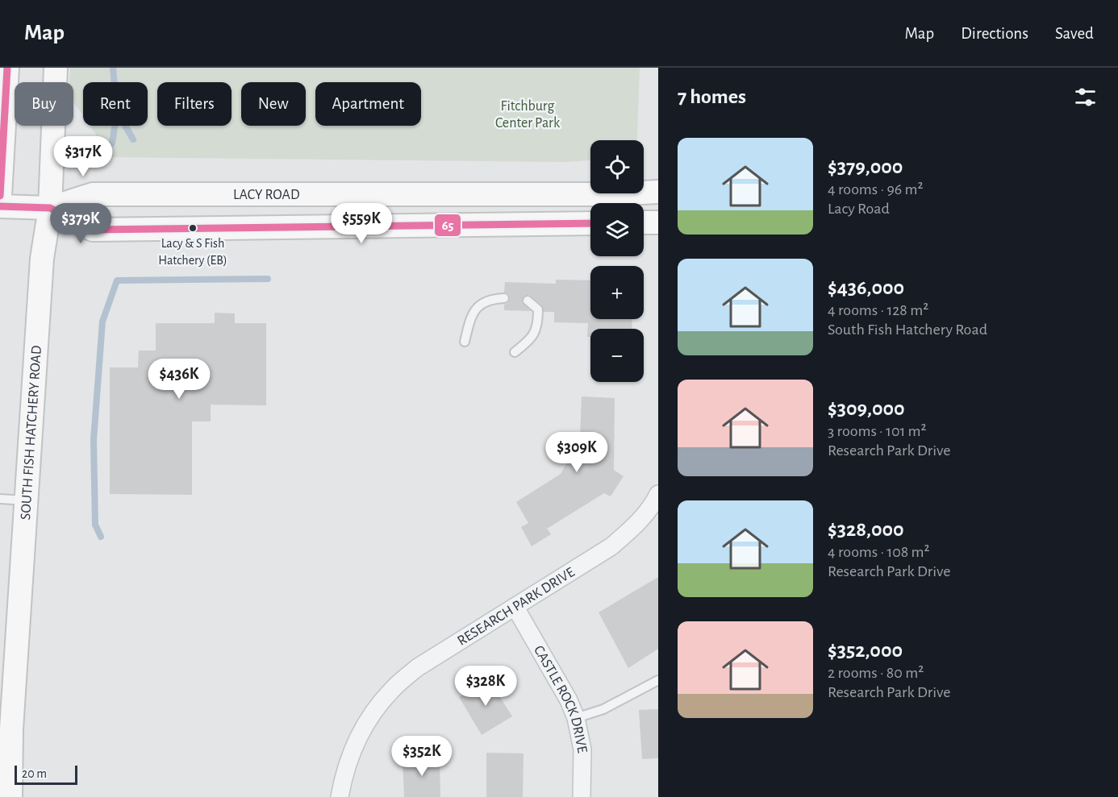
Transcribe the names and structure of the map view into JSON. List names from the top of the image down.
{
  "streets": {
    "main road": ["LACY ROAD", "SOUTH FISH HATCHERY ROAD"],
    "street": ["RESEARCH PARK DRIVE", "CASTLE ROCK DRIVE"]
  },
  "crossings": [
    ["LACY ROAD", "SOUTH FISH HATCHERY ROAD"],
    ["RESEARCH PARK DRIVE", "CASTLE ROCK DRIVE"]
  ],
  "parks": ["Fitchburg Center Park"],
  "places": ["Lacy & S Fish Hatchery (EB)"],
  "lines": ["transit line 65"],
  "scale_bar": "20 m",
  "page": {
    "header": "Map",
    "nav": ["Map", "Directions", "Saved"],
    "heading": "7 homes",
    "chip": [
      "Buy",
      "Rent",
      "Filters",
      "New",
      "Apartment"
    ],
    "list": [
      {
        "name": "$379,000",
        "note": "4 rooms · 96 m² · Lacy Road"
      },
      {
        "name": "$436,000",
        "note": "4 rooms · 128 m² · South Fish Hatchery Road"
      },
      {
        "name": "$309,000",
        "note": "3 rooms · 101 m² · Research Park Drive"
      },
      {
        "name": "$328,000",
        "note": "4 rooms · 108 m² · Research Park Drive"
      },
      {
        "name": "$352,000",
        "note": "2 rooms · 80 m² · Research Park Drive"
      }
    ],
    "price": [
      "$317K",
      "$379K",
      "$559K",
      "$436K",
      "$309K",
      "$328K",
      "$352K"
    ],
    "map_buttons": ["+", "−"],
    "scale": "20 m"
  }
}
